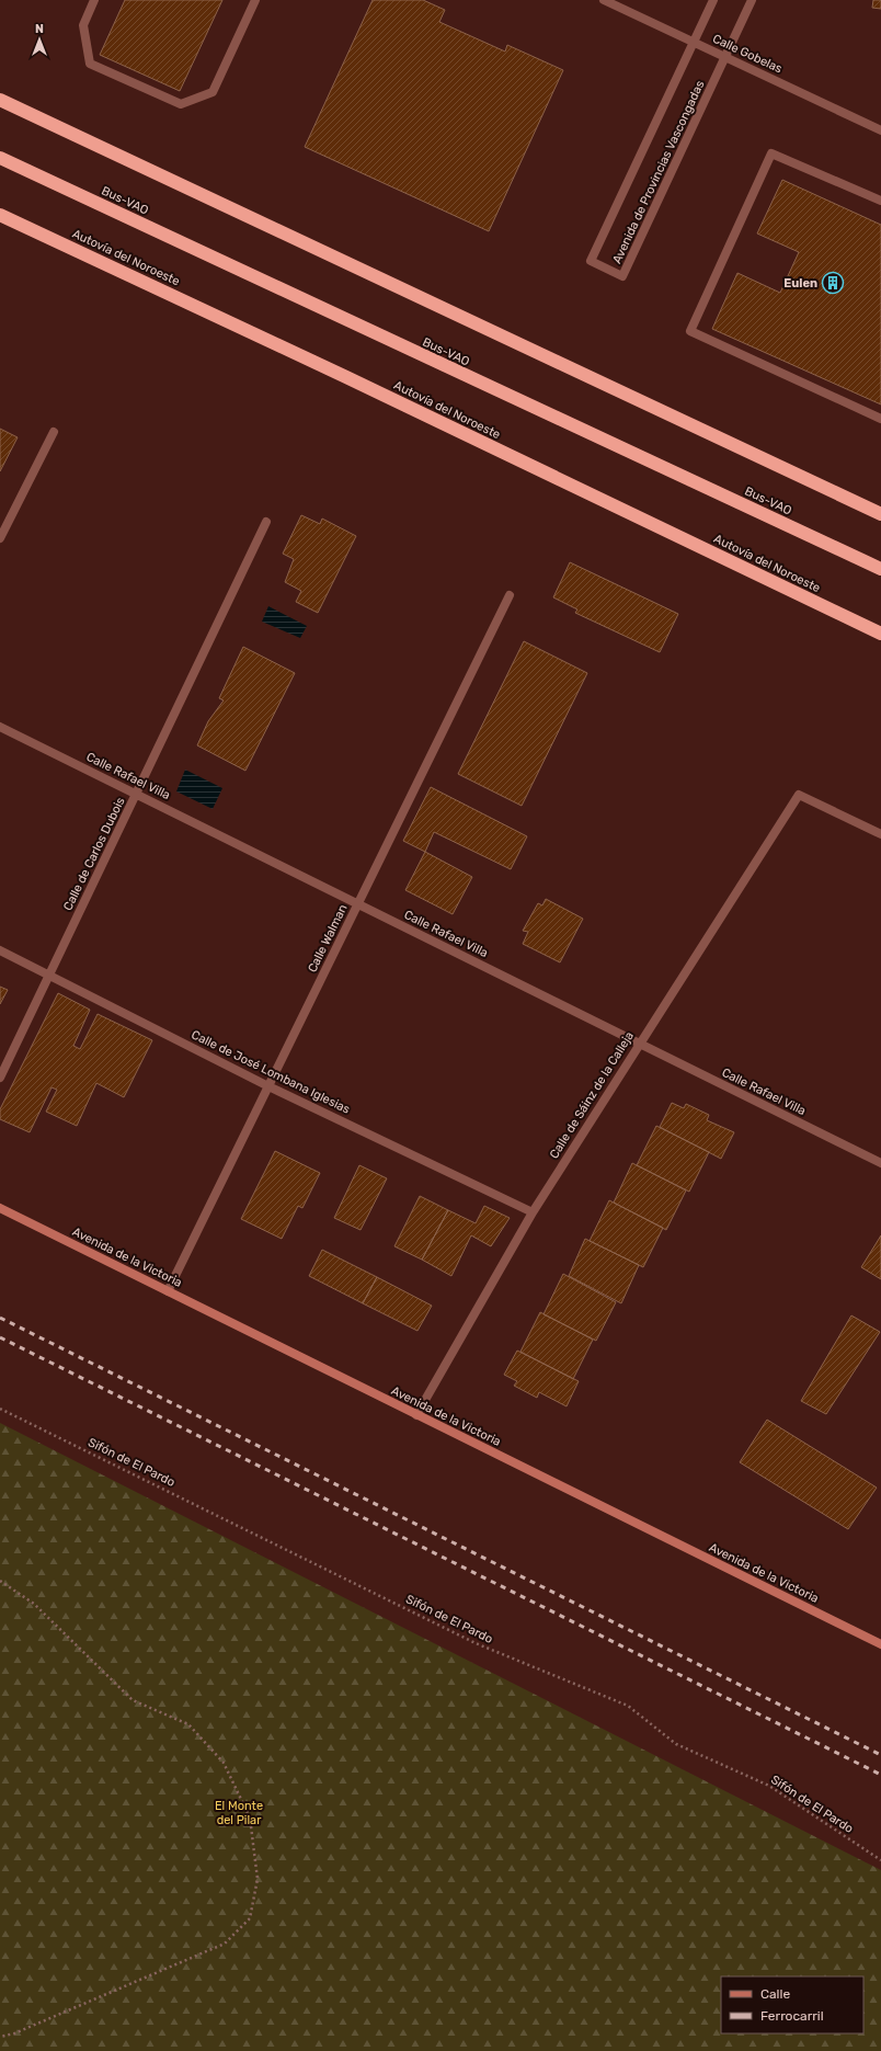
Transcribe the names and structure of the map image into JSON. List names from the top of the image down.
{
  "streets": {
    "highway": ["Bus-VAO", "Autovía del Noroeste"],
    "street": [
      "Calle Gobelas",
      "Avenida de Provincias Vascongadas",
      "Calle Rafael Villa",
      "Calle de Carlos Dubois",
      "Calle Walman",
      "Calle de José Lombana Iglesias",
      "Calle de Sáinz de la Calleja",
      "Avenida de la Victoria"
    ],
    "path": ["Sifón de El Pardo"]
  },
  "crossings": [
    ["Calle Gobelas", "Avenida de Provincias Vascongadas"],
    ["Calle Rafael Villa", "Calle de Carlos Dubois"],
    ["Calle Rafael Villa", "Calle Walman"],
    ["Calle Rafael Villa", "Calle de Sáinz de la Calleja"],
    ["Calle de Carlos Dubois", "Calle de José Lombana Iglesias"],
    ["Calle Walman", "Calle de José Lombana Iglesias"],
    ["Calle Walman", "Avenida de la Victoria"],
    ["Calle de José Lombana Iglesias", "Calle de Sáinz de la Calleja"],
    ["Calle de Sáinz de la Calleja", "Avenida de la Victoria"]
  ],
  "parks": ["El Monte del Pilar"],
  "places": {
    "building": ["Eulen"]
  },
  "legend": ["Calle", "Ferrocarril"],
  "north": "top"
}
